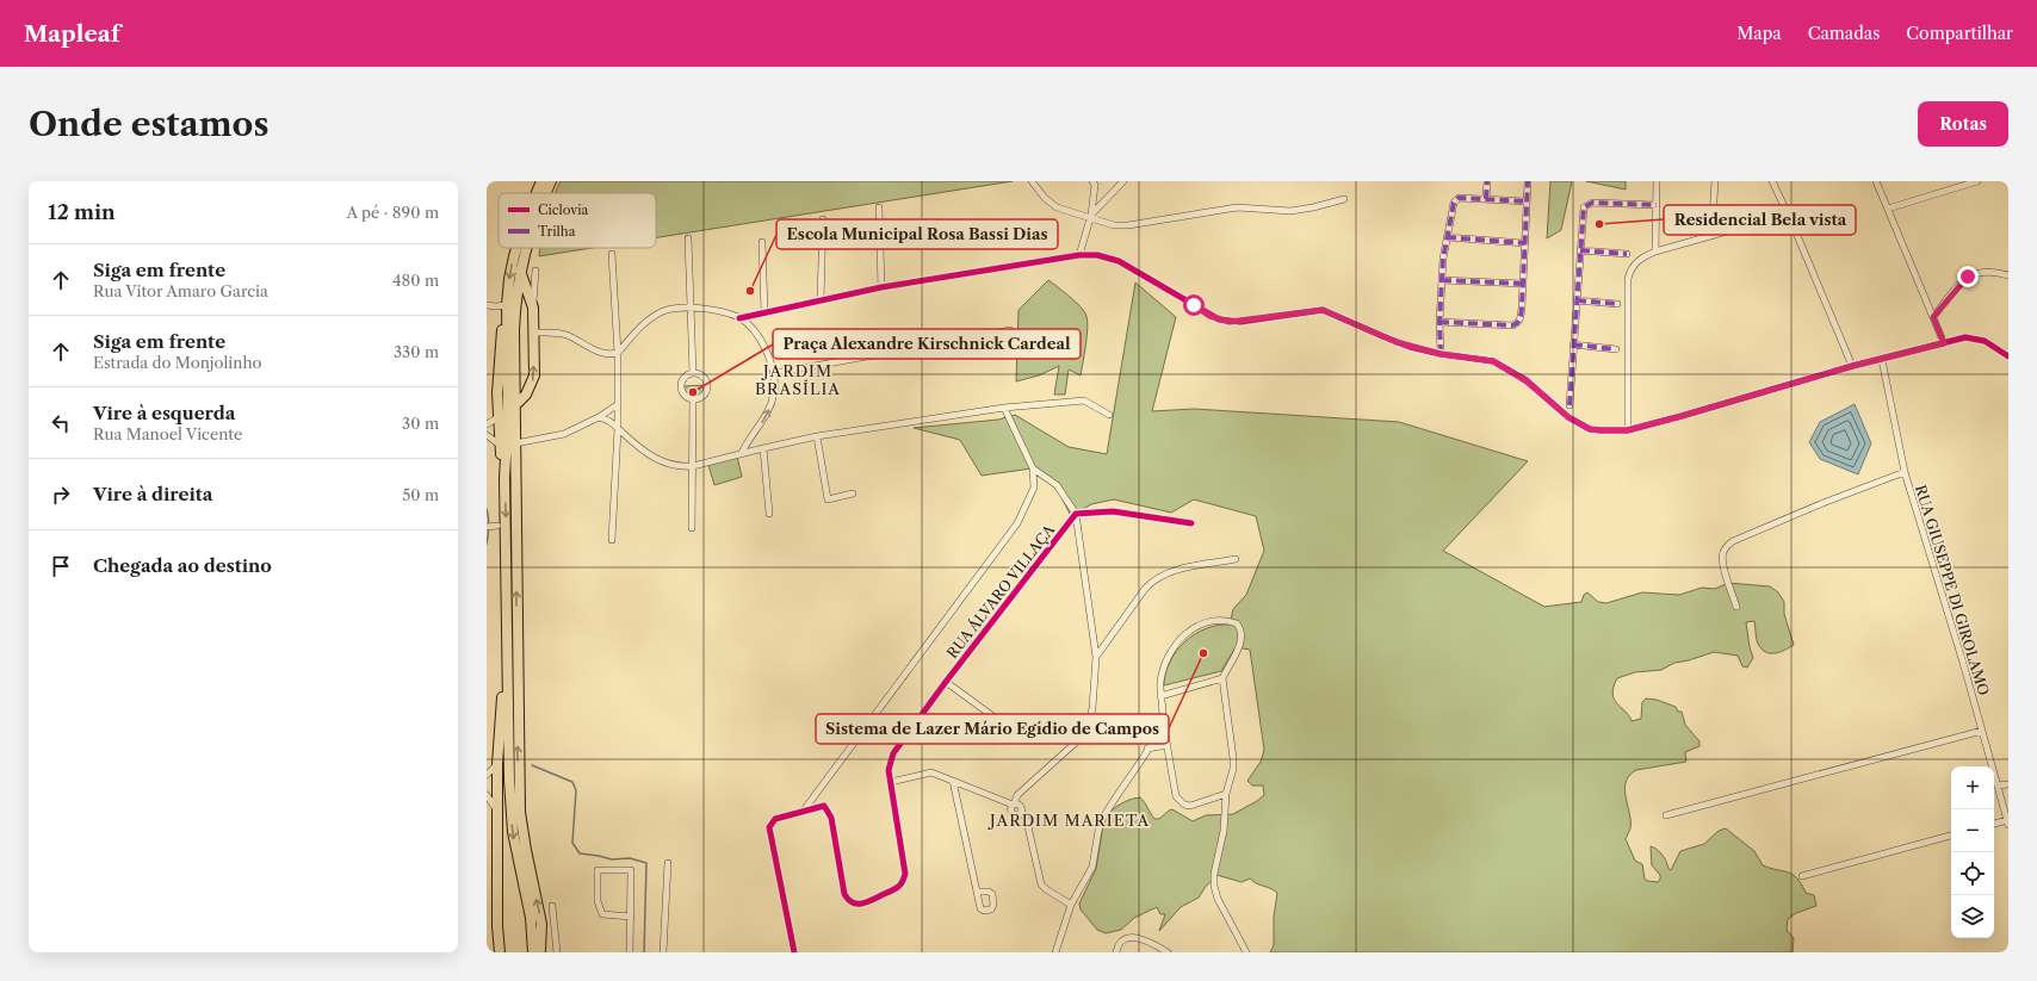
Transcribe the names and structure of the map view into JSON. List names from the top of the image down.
{
  "streets": {
    "street": ["RUA GIUSEPPE DI GIROLAMO", "RUA ÁLVARO VILLAÇA"]
  },
  "districts": ["JARDIM BRASÍLIA", "JARDIM MARIETA"],
  "places": [
    "Residencial Bela vista",
    "Escola Municipal Rosa Bassi Dias",
    "Praça Alexandre Kirschnick Cardeal",
    "Sistema de Lazer Mário Egídio de Campos"
  ],
  "legend": ["Ciclovia", "Trilha"],
  "page": {
    "header": "Mapleaf",
    "nav": ["Mapa", "Camadas", "Compartilhar"],
    "buttons": "Rotas",
    "title": "Onde estamos",
    "heading": ["12 min", "A pé · 890 m"],
    "list": [
      ["Siga em frente", "Rua Vitor Amaro Garcia", "480 m"],
      ["Siga em frente", "Estrada do Monjolinho", "330 m"],
      ["Vire à esquerda", "Rua Manoel Vicente", "30 m"],
      ["Vire à direita", "50 m"],
      "Chegada ao destino"
    ],
    "map_buttons": ["+", "−"]
  }
}
